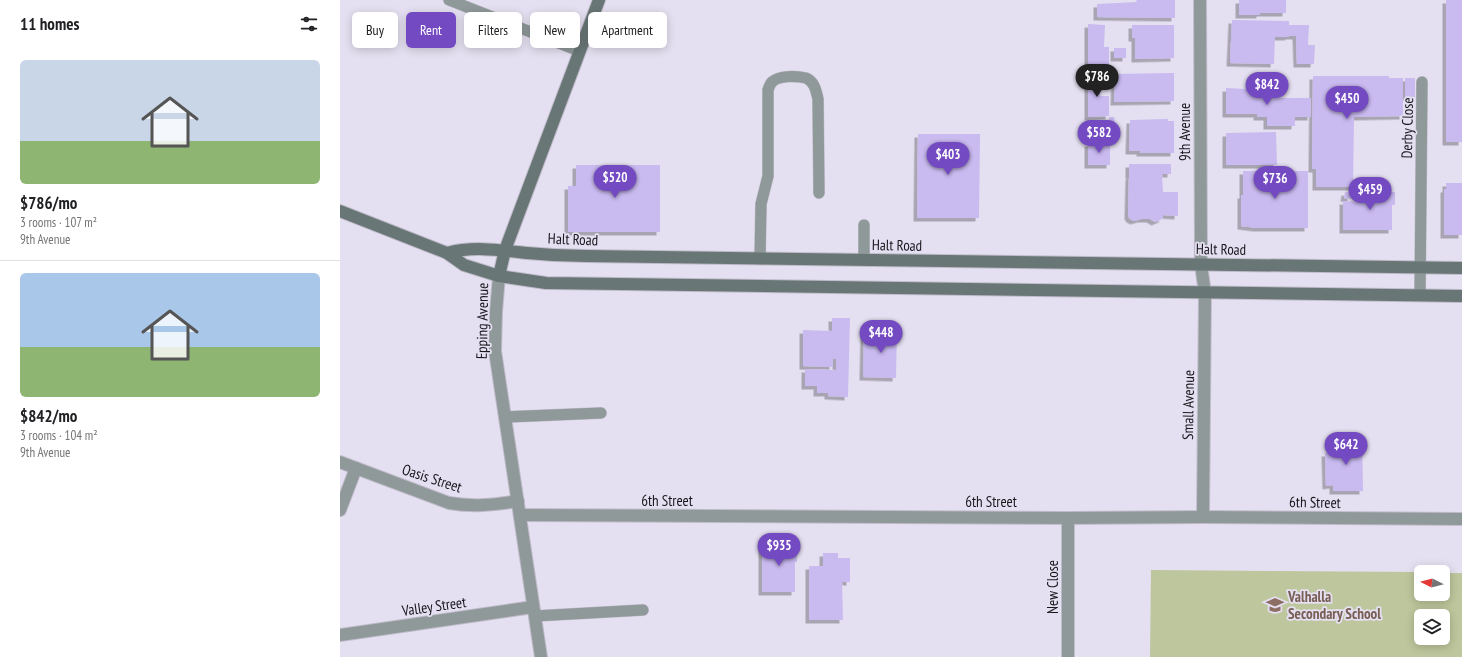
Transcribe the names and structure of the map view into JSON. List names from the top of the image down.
{
  "streets": {
    "street": [
      "9th Avenue",
      "Halt Road",
      "Epping Avenue",
      "Small Avenue",
      "Oasis Street",
      "6th Street",
      "New Close",
      "Valley Street"
    ],
    "lane": ["Derby Close"]
  },
  "crossings": [
    ["Derby Close", "Halt Road"],
    ["9th Avenue", "Halt Road"],
    ["9th Avenue", "Small Avenue"],
    ["Halt Road", "Epping Avenue"],
    ["Epping Avenue", "Oasis Street"],
    ["Epping Avenue", "6th Street"],
    ["Epping Avenue", "Valley Street"],
    ["Small Avenue", "6th Street"],
    ["6th Street", "New Close"]
  ],
  "places": {
    "school or university": ["Valhalla Secondary School"]
  },
  "north": "left",
  "page": {
    "heading": "11 homes",
    "chip": [
      "Buy",
      "Rent",
      "Filters",
      "New",
      "Apartment"
    ],
    "list": [
      {
        "name": "$786/mo",
        "note": "3 rooms · 107 m² · 9th Avenue"
      },
      {
        "name": "$842/mo",
        "note": "3 rooms · 104 m² · 9th Avenue"
      }
    ],
    "price": [
      "$786",
      "$842",
      "$450",
      "$582",
      "$403",
      "$520",
      "$736",
      "$459",
      "$448",
      "$642",
      "$935"
    ]
  }
}
